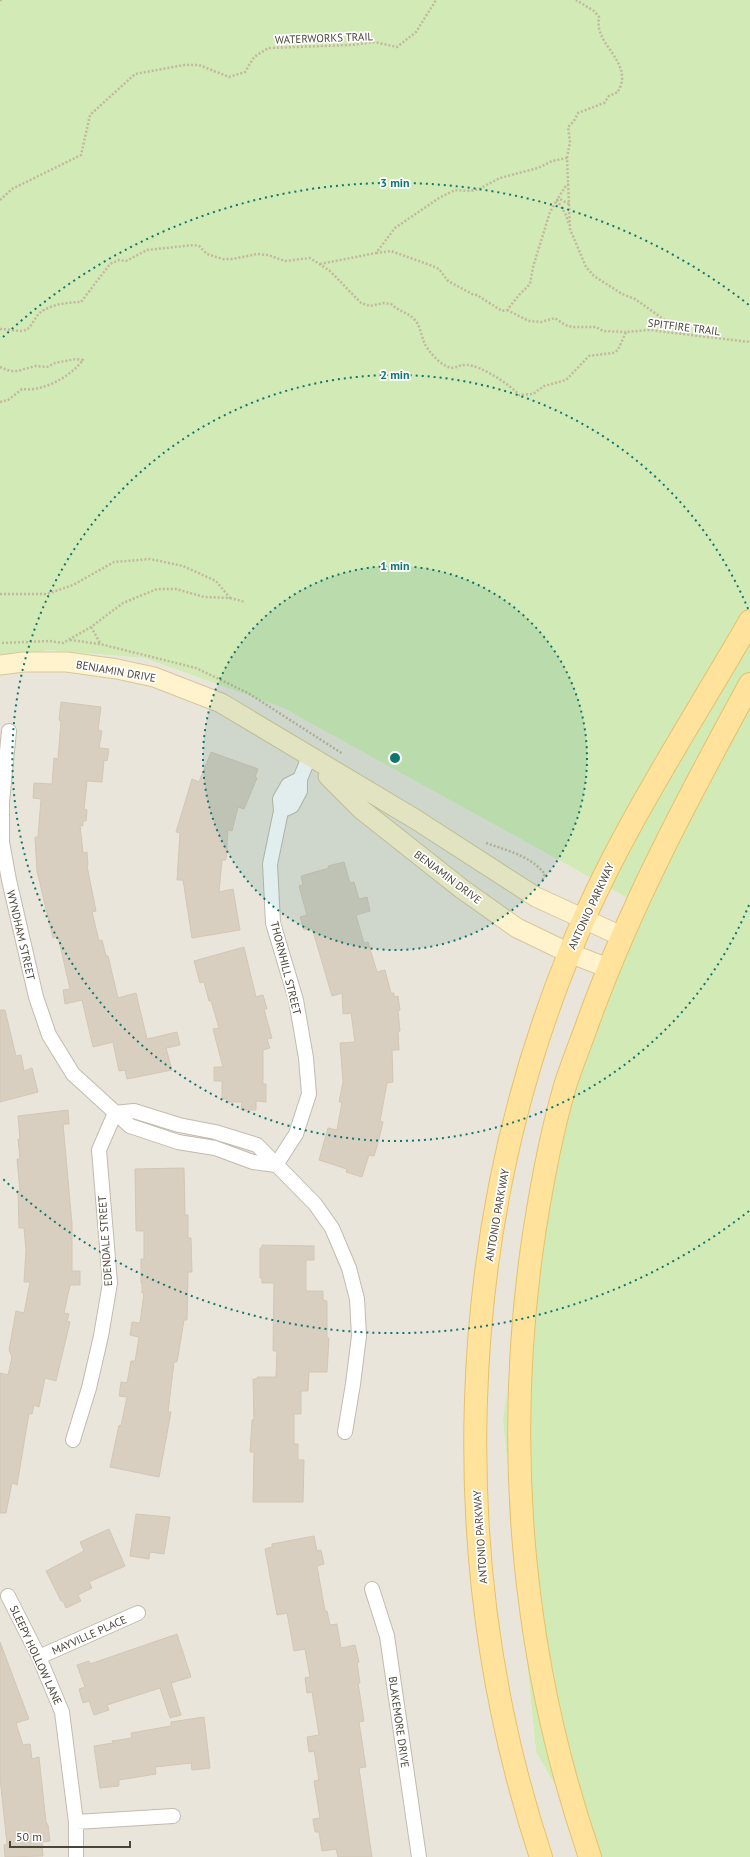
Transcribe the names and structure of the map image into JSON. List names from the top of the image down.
{
  "streets": {
    "main road": ["BENJAMIN DRIVE", "ANTONIO PARKWAY"],
    "street": [
      "WYNDHAM STREET",
      "THORNHILL STREET",
      "EDENDALE STREET",
      "MAYVILLE PLACE",
      "SLEEPY HOLLOW LANE",
      "BLAKEMORE DRIVE"
    ],
    "path": ["WATERWORKS TRAIL", "SPITFIRE TRAIL"]
  },
  "crossings": [
    ["BENJAMIN DRIVE", "ANTONIO PARKWAY"],
    ["BENJAMIN DRIVE", "THORNHILL STREET"],
    ["WYNDHAM STREET", "EDENDALE STREET"],
    ["MAYVILLE PLACE", "SLEEPY HOLLOW LANE"]
  ],
  "scale_bar": "50 m",
  "rings": ["3 min", "2 min", "1 min"]
}
